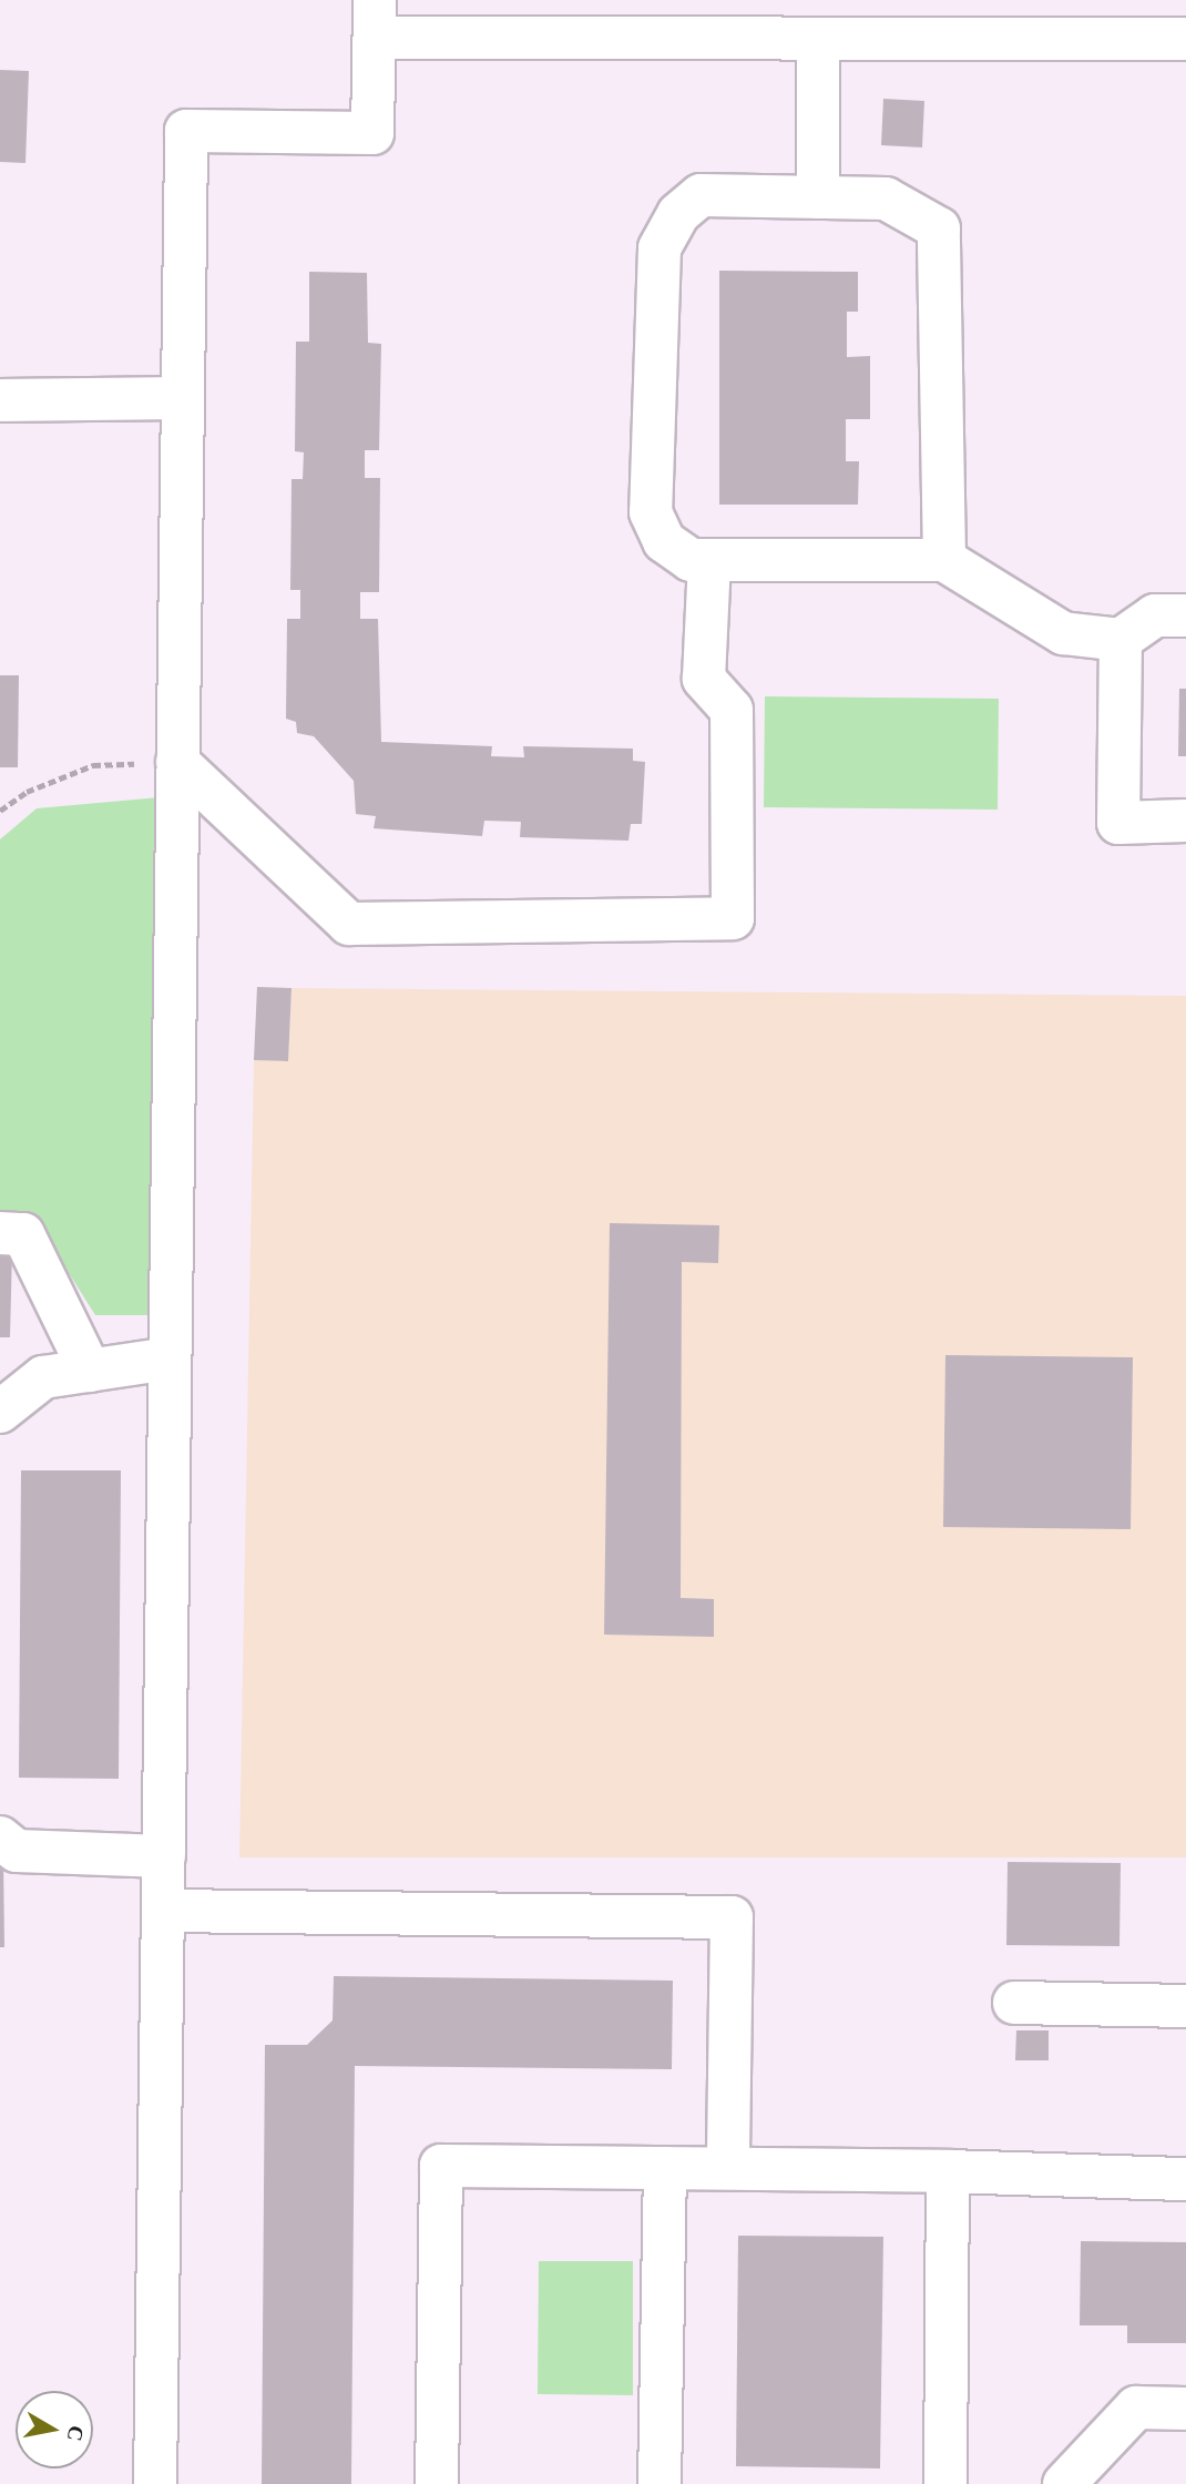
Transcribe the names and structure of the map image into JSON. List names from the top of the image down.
{
  "north": "right"
}
